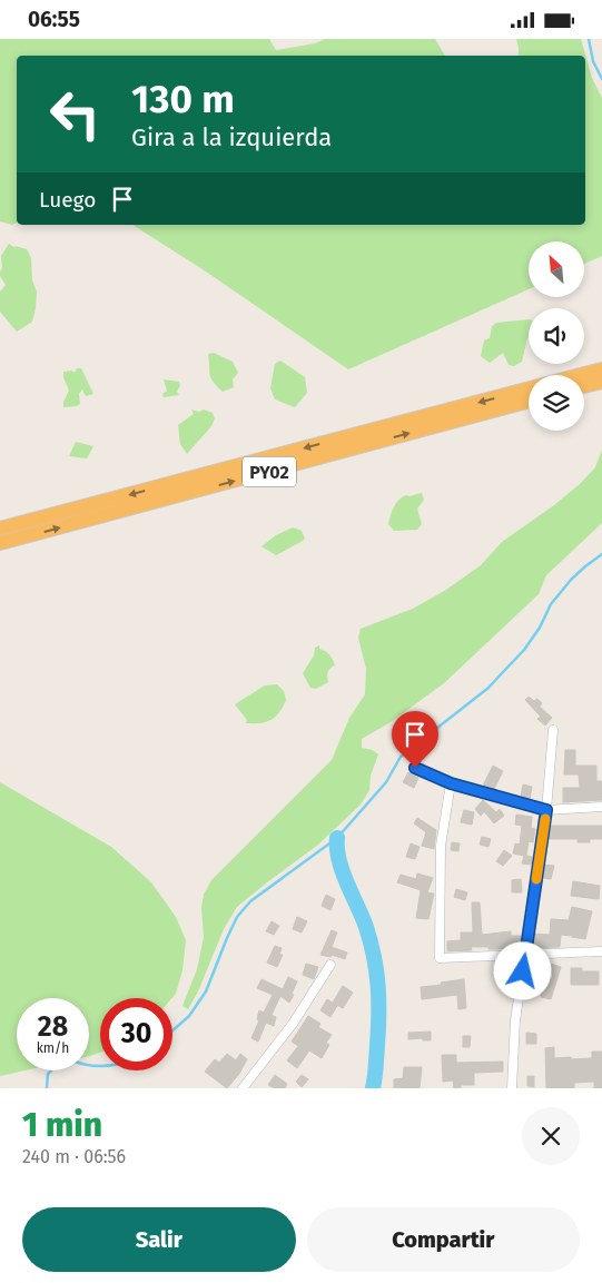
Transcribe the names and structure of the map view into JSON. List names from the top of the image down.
{
  "streets": {
    "highway": ["PY02"]
  },
  "north": "top left",
  "page": {
    "status": "06:55",
    "turn": ["130 m", "Gira a la izquierda"],
    "then": "Luego",
    "speed": "28 km/h",
    "limit": "30",
    "heading": ["1 min", "240 m · 06:56"],
    "buttons": ["Salir", "Compartir"]
  }
}
